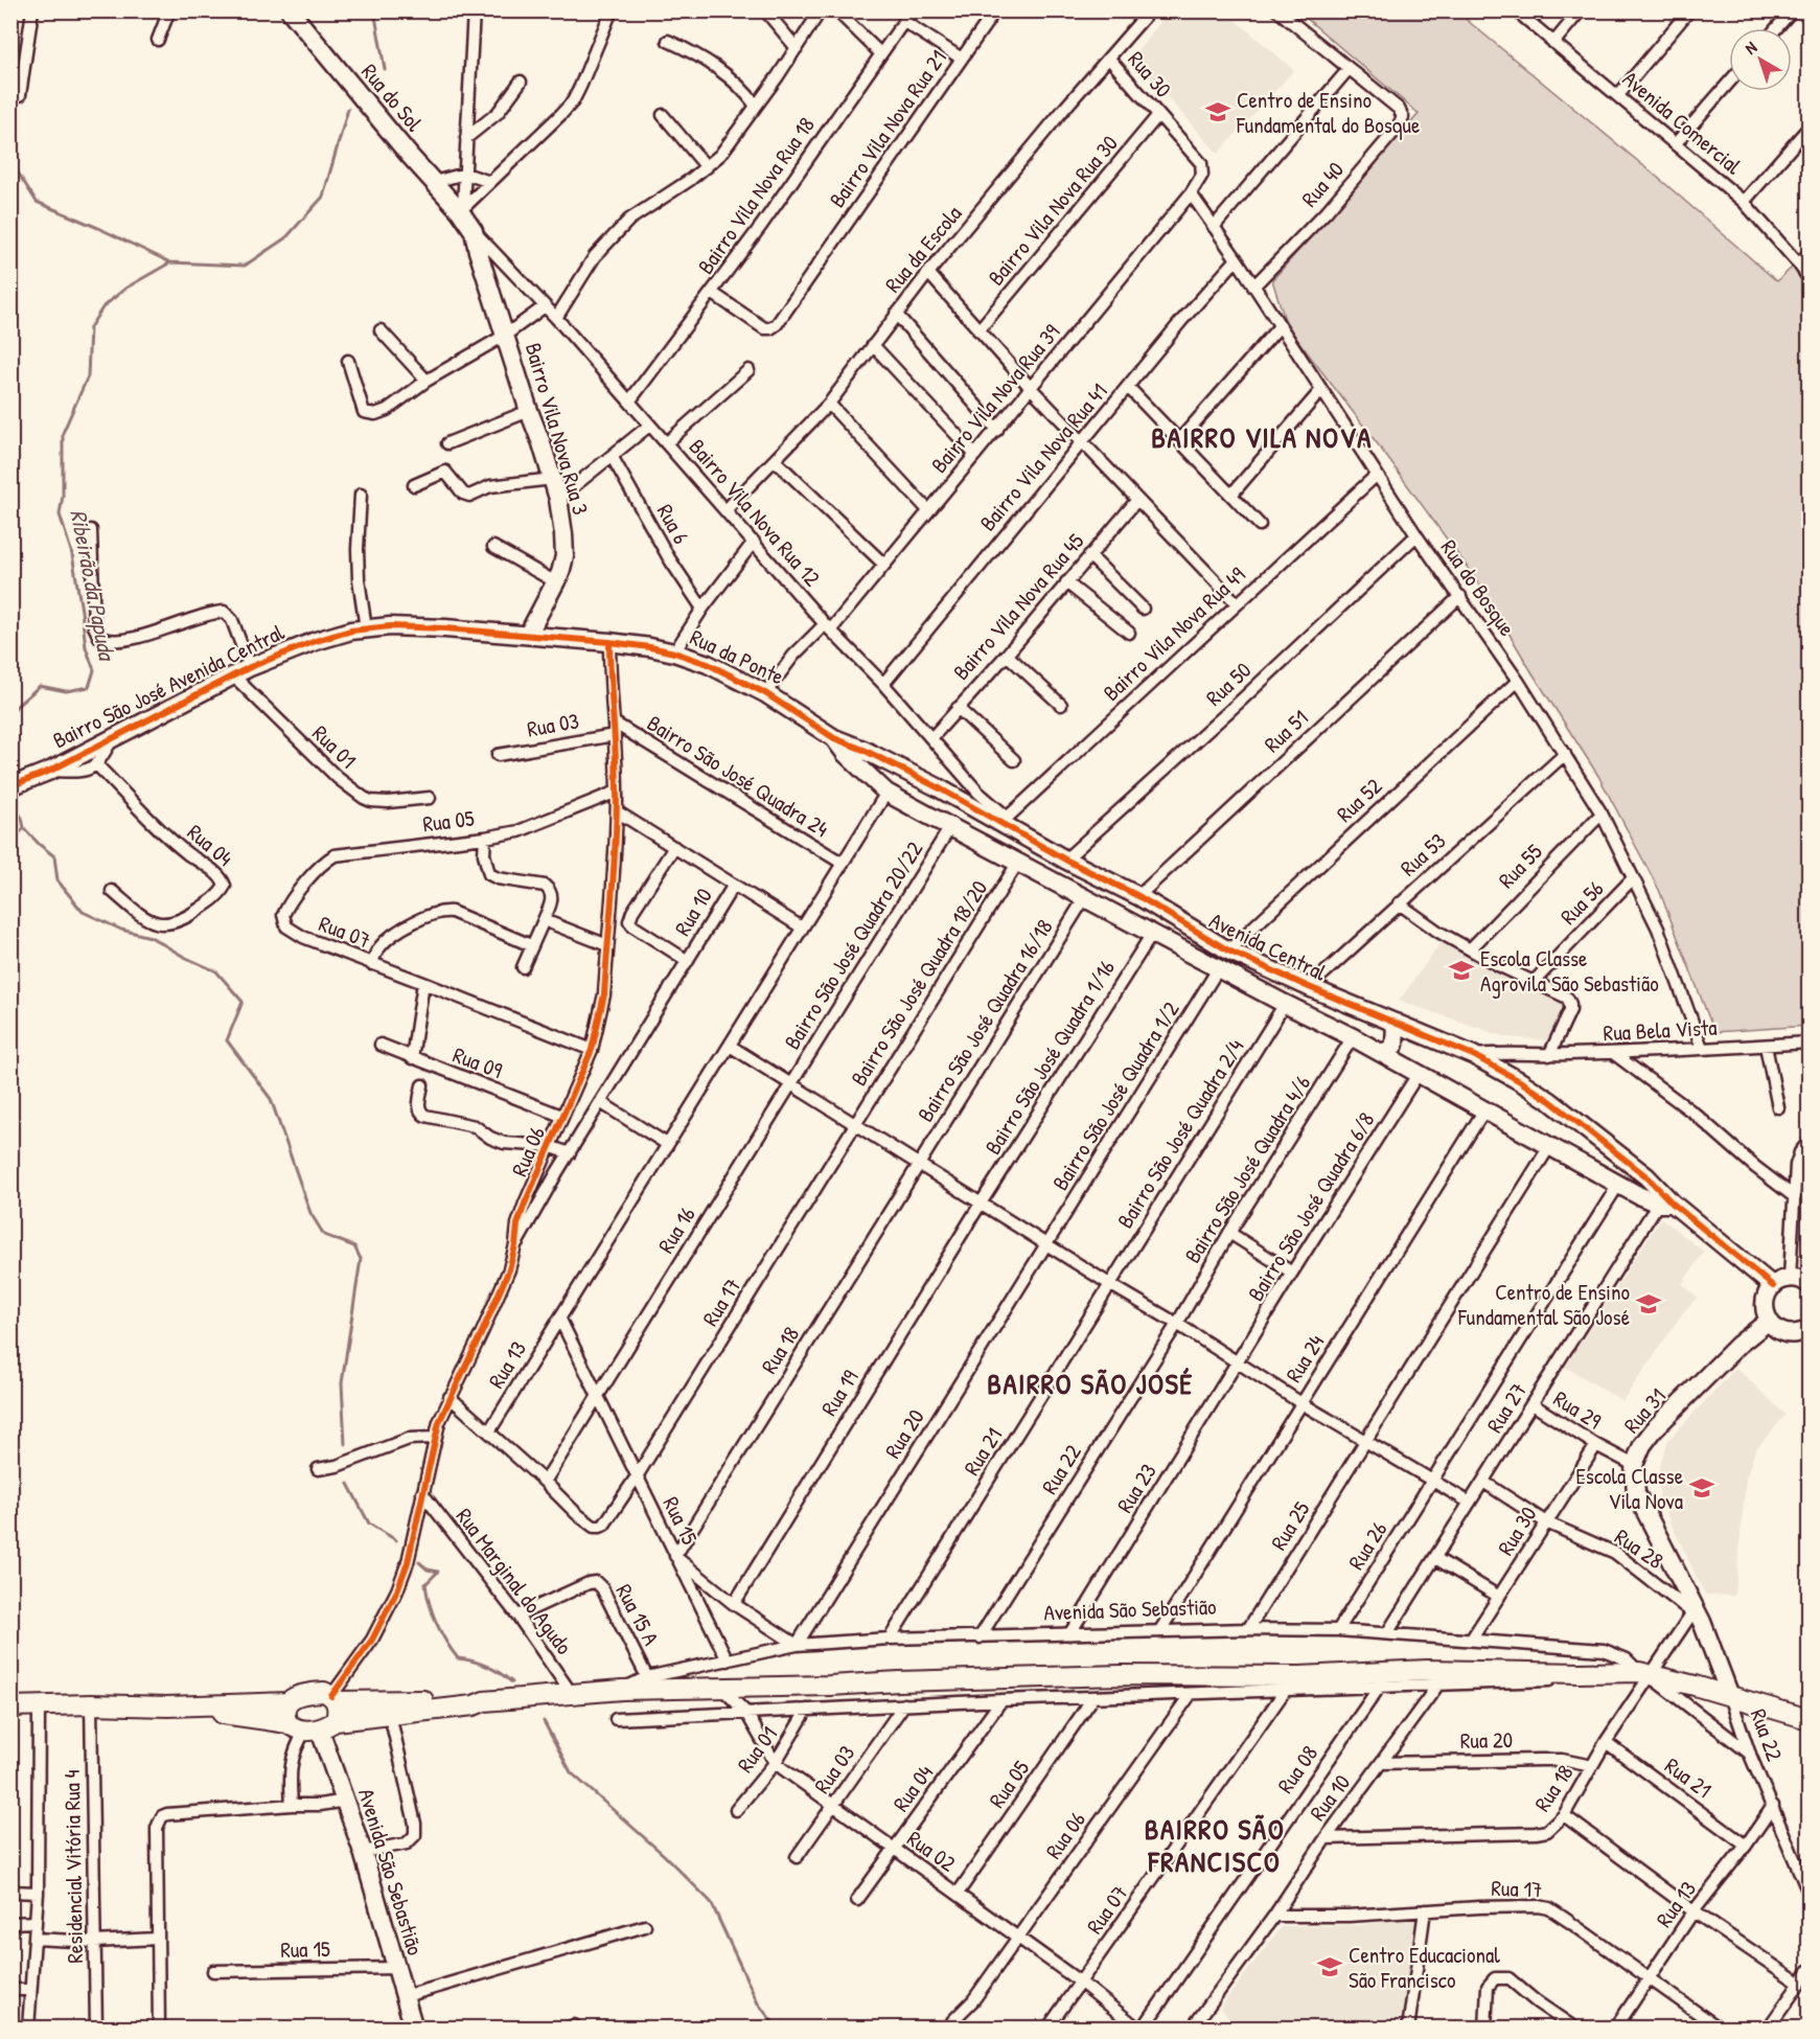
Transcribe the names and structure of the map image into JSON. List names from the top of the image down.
{
  "streets": {
    "main road": ["Avenida São Sebastião"],
    "street": [
      "Rua 30",
      "Rua do Sol",
      "Avenida Comercial",
      "Bairro Vila Nova Rua 21",
      "Rua 40",
      "Bairro Vila Nova Rua 18",
      "Bairro Vila Nova Rua 30",
      "Rua da Escola",
      "Bairro Vila Nova Rua 39",
      "Bairro Vila Nova Rua 3",
      "Bairro Vila Nova Rua 41",
      "Bairro Vila Nova Rua 12",
      "Rua 6",
      "Rua do Bosque",
      "Bairro Vila Nova Rua 45",
      "Bairro Vila Nova Rua 49",
      "Rua da Ponte",
      "Rua 50",
      "Bairro São José Avenida Central",
      "Rua 03",
      "Rua 51",
      "Rua 01",
      "Bairro São José Quadra 24",
      "Rua 52",
      "Rua 05",
      "Rua 04",
      "Rua 53",
      "Rua 55",
      "Rua 56",
      "Rua 10",
      "Rua 07",
      "Bairro São José Quadra 20/22",
      "Avenida Central",
      "Bairro São José Quadra 18/20",
      "Bairro São José Quadra 16/18",
      "Rua Bela Vista",
      "Bairro São José Quadra 1/16",
      "Rua 09",
      "Bairro São José Quadra 1/2",
      "Bairro São José Quadra 2/4",
      "Rua 06",
      "Bairro São José Quadra 4/6",
      "Bairro São José Quadra 6/8",
      "Rua 16",
      "Rua 17",
      "Rua 18",
      "Rua 24",
      "Rua 13",
      "Rua 19",
      "Rua 27",
      "Rua 29",
      "Rua 31",
      "Rua 20",
      "Rua 21",
      "Rua 22",
      "Rua 23",
      "Rua 15",
      "Rua 25",
      "Rua 26",
      "Rua 28",
      "Rua Marginal do Agudo",
      "Rua 15 A",
      "Rua 08",
      "Rua 02",
      "Residencial Vitória Rua 4"
    ]
  },
  "crossings": [
    ["Rua 30", "Bairro Vila Nova Rua 30"],
    ["Rua 30", "Rua da Escola"],
    ["Rua 30", "Rua 29"],
    ["Rua 30", "Rua 28"],
    ["Rua 30", "Avenida São Sebastião"],
    ["Rua do Sol", "Bairro Vila Nova Rua 3"],
    ["Rua do Sol", "Bairro Vila Nova Rua 12"],
    ["Bairro Vila Nova Rua 21", "Bairro Vila Nova Rua 18"],
    ["Rua 40", "Rua do Bosque"],
    ["Bairro Vila Nova Rua 18", "Bairro Vila Nova Rua 12"],
    ["Rua da Escola", "Bairro Vila Nova Rua 12"],
    ["Bairro Vila Nova Rua 39", "Bairro Vila Nova Rua 12"],
    ["Bairro Vila Nova Rua 39", "Rua do Bosque"],
    ["Bairro Vila Nova Rua 39", "Rua da Ponte"],
    ["Bairro Vila Nova Rua 3", "Bairro Vila Nova Rua 12"],
    ["Bairro Vila Nova Rua 3", "Bairro São José Avenida Central"],
    ["Bairro Vila Nova Rua 41", "Bairro Vila Nova Rua 12"],
    ["Bairro Vila Nova Rua 41", "Rua do Bosque"],
    ["Bairro Vila Nova Rua 12", "Bairro Vila Nova Rua 45"],
    ["Bairro Vila Nova Rua 12", "Bairro Vila Nova Rua 49"],
    ["Bairro Vila Nova Rua 12", "Avenida Central"],
    ["Rua do Bosque", "Bairro Vila Nova Rua 49"],
    ["Rua do Bosque", "Rua 50"],
    ["Rua do Bosque", "Rua 51"],
    ["Rua do Bosque", "Rua 52"],
    ["Rua do Bosque", "Rua 53"],
    ["Rua do Bosque", "Rua 55"],
    ["Rua do Bosque", "Rua 56"],
    ["Rua do Bosque", "Rua Bela Vista"],
    ["Bairro Vila Nova Rua 49", "Avenida Central"],
    ["Rua da Ponte", "Bairro São José Avenida Central"],
    ["Rua da Ponte", "Avenida Central"],
    ["Rua da Ponte", "Rua 06"],
    ["Rua 50", "Avenida Central"],
    ["Bairro São José Avenida Central", "Rua 01"],
    ["Bairro São José Avenida Central", "Rua 06"],
    ["Rua 03", "Rua 06"],
    ["Rua 03", "Rua 02"],
    ["Rua 51", "Avenida Central"],
    ["Rua 01", "Rua 02"],
    ["Bairro São José Quadra 24", "Rua 06"],
    ["Bairro São José Quadra 24", "Rua 13"],
    ["Rua 52", "Avenida Central"],
    ["Rua 05", "Rua 07"],
    ["Rua 05", "Rua 06"],
    ["Rua 05", "Rua 02"],
    ["Rua 04", "Rua 02"],
    ["Rua 53", "Avenida Central"],
    ["Rua 10", "Rua 17"],
    ["Rua 10", "Rua 18"],
    ["Rua 10", "Rua 20"],
    ["Rua 07", "Rua 06"],
    ["Rua 07", "Rua 02"],
    ["Bairro São José Quadra 20/22", "Avenida Central"],
    ["Bairro São José Quadra 20/22", "Rua 16"],
    ["Avenida Central", "Bairro São José Quadra 18/20"],
    ["Avenida Central", "Bairro São José Quadra 16/18"],
    ["Avenida Central", "Rua Bela Vista"],
    ["Avenida Central", "Bairro São José Quadra 1/16"],
    ["Avenida Central", "Bairro São José Quadra 1/2"],
    ["Avenida Central", "Bairro São José Quadra 2/4"],
    ["Avenida Central", "Bairro São José Quadra 4/6"],
    ["Avenida Central", "Bairro São José Quadra 6/8"],
    ["Avenida Central", "Rua 24"],
    ["Avenida Central", "Rua 13"],
    ["Avenida Central", "Rua 27"],
    ["Avenida Central", "Rua 25"],
    ["Avenida Central", "Rua 26"],
    ["Bairro São José Quadra 18/20", "Rua 17"],
    ["Bairro São José Quadra 16/18", "Rua 18"],
    ["Bairro São José Quadra 1/16", "Rua 19"],
    ["Rua 09", "Rua 06"],
    ["Bairro São José Quadra 1/2", "Rua 20"],
    ["Bairro São José Quadra 2/4", "Rua 21"],
    ["Rua 06", "Rua Marginal do Agudo"],
    ["Rua 06", "Avenida São Sebastião"],
    ["Rua 06", "Rua 02"],
    ["Bairro São José Quadra 4/6", "Rua 22"],
    ["Bairro São José Quadra 6/8", "Rua 23"],
    ["Rua 16", "Rua 17"],
    ["Rua 16", "Rua 15"],
    ["Rua 17", "Rua 13"],
    ["Rua 17", "Rua 15"],
    ["Rua 18", "Rua 31"],
    ["Rua 18", "Rua 20"],
    ["Rua 18", "Rua 21"],
    ["Rua 18", "Rua 15"],
    ["Rua 18", "Rua 28"],
    ["Rua 18", "Avenida São Sebastião"],
    ["Rua 24", "Avenida São Sebastião"],
    ["Rua 13", "Rua 21"],
    ["Rua 13", "Rua 22"],
    ["Rua 13", "Rua 15"],
    ["Rua 27", "Rua 29"],
    ["Rua 27", "Rua 28"],
    ["Rua 27", "Avenida São Sebastião"],
    ["Rua 29", "Rua 31"],
    ["Rua 31", "Rua 22"],
    ["Rua 31", "Rua 28"],
    ["Rua 31", "Avenida São Sebastião"],
    ["Rua 20", "Avenida São Sebastião"],
    ["Rua 21", "Avenida São Sebastião"],
    ["Rua 22", "Avenida São Sebastião"],
    ["Rua 23", "Avenida São Sebastião"],
    ["Rua 15", "Avenida São Sebastião"],
    ["Rua 25", "Avenida São Sebastião"],
    ["Rua 26", "Avenida São Sebastião"],
    ["Rua Marginal do Agudo", "Avenida São Sebastião"],
    ["Rua Marginal do Agudo", "Rua 15 A"],
    ["Avenida São Sebastião", "Rua 15 A"],
    ["Avenida São Sebastião", "Rua 02"],
    ["Avenida São Sebastião", "Residencial Vitória Rua 4"],
    ["Rua 08", "Rua 02"]
  ],
  "districts": ["BAIRRO VILA NOVA", "BAIRRO SÃO JOSÉ", "BAIRRO SÃO FRANCISCO"],
  "water": ["Ribeirão da Papuda"],
  "places": {
    "school or university": [
      "Centro de Ensino Fundamental do Bosque",
      "Escola Classe Agrovila São Sebastião",
      "Centro de Ensino Fundamental São José",
      "Escola Classe Vila Nova",
      "Centro Educacional São Francisco"
    ]
  },
  "north": "top left"
}
